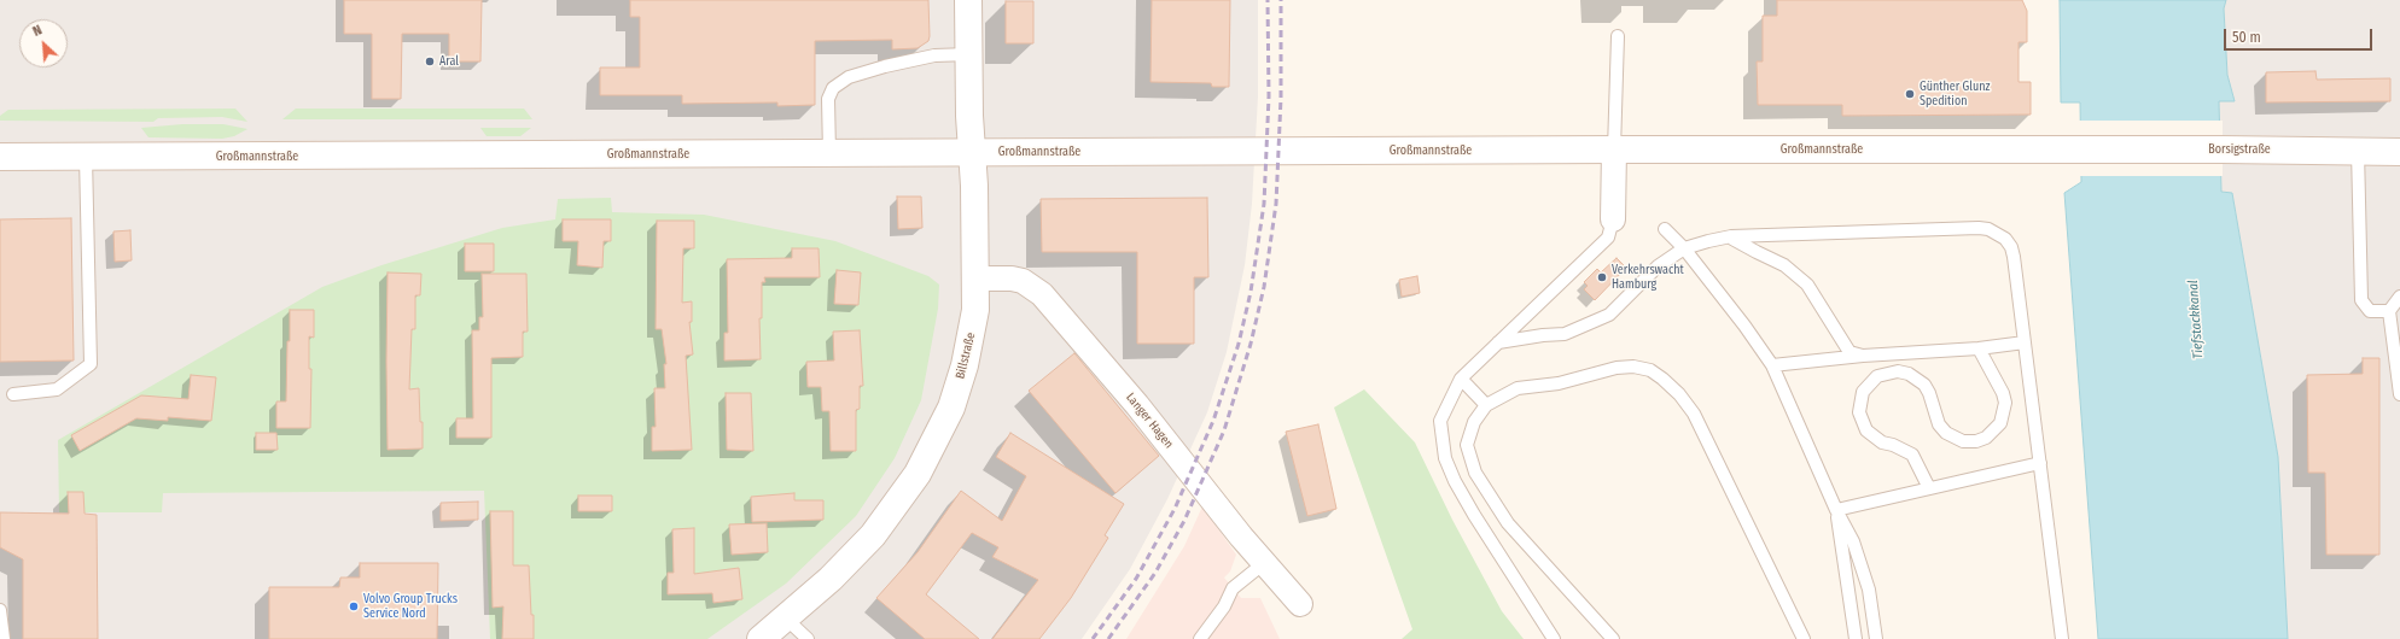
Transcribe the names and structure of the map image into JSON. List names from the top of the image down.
{
  "streets": {
    "main road": ["Großmannstraße", "Borsigstraße", "Billstraße"],
    "street": ["Langer Hagen"]
  },
  "crossings": [
    ["Großmannstraße", "Borsigstraße"],
    ["Großmannstraße", "Billstraße"],
    ["Billstraße", "Langer Hagen"]
  ],
  "water": ["Tiefstackkanal"],
  "places": [
    "Aral",
    "Günther Glunz Spedition",
    "Verkehrswacht Hamburg",
    "Volvo Group Trucks Service Nord"
  ],
  "scale_bar": "50 m",
  "north": "top left"
}
